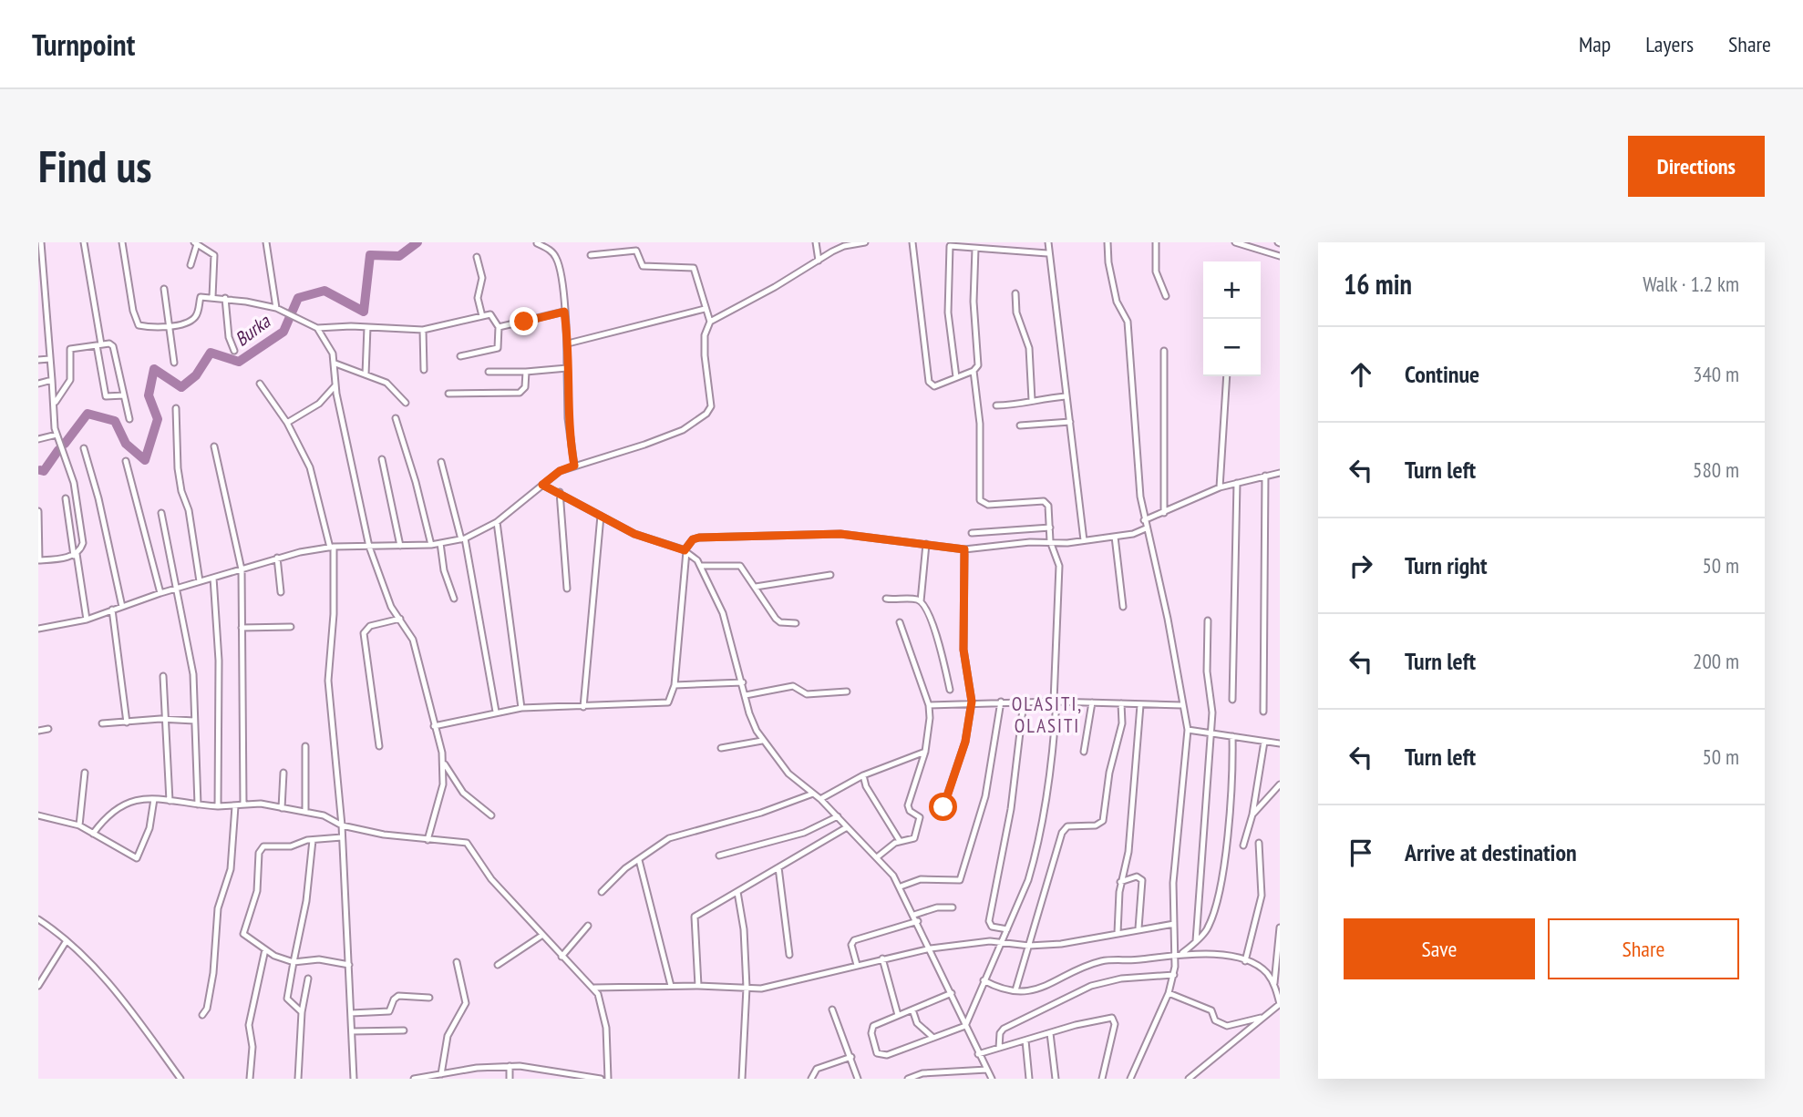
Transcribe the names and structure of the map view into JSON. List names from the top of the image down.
{
  "districts": ["OLASITI, OLASITI"],
  "water": ["Burka"],
  "page": {
    "header": "Turnpoint",
    "nav": ["Map", "Layers", "Share"],
    "buttons": [
      "Directions",
      ["Save", "Share"]
    ],
    "title": "Find us",
    "heading": ["16 min", "Walk · 1.2 km"],
    "map_buttons": ["+", "−"],
    "list": [
      ["Continue", "340 m"],
      ["Turn left", "580 m"],
      ["Turn right", "50 m"],
      ["Turn left", "200 m"],
      ["Turn left", "50 m"],
      "Arrive at destination"
    ]
  }
}
